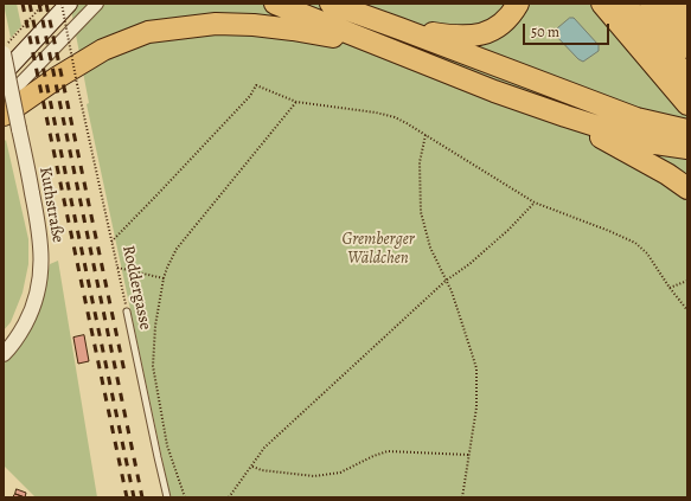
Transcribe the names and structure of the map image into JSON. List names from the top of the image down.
{
  "streets": {
    "street": ["Kuthstraße"],
    "lane": ["Roddergasse"]
  },
  "parks": ["Gremberger Wäldchen"],
  "scale_bar": "50 m"
}
